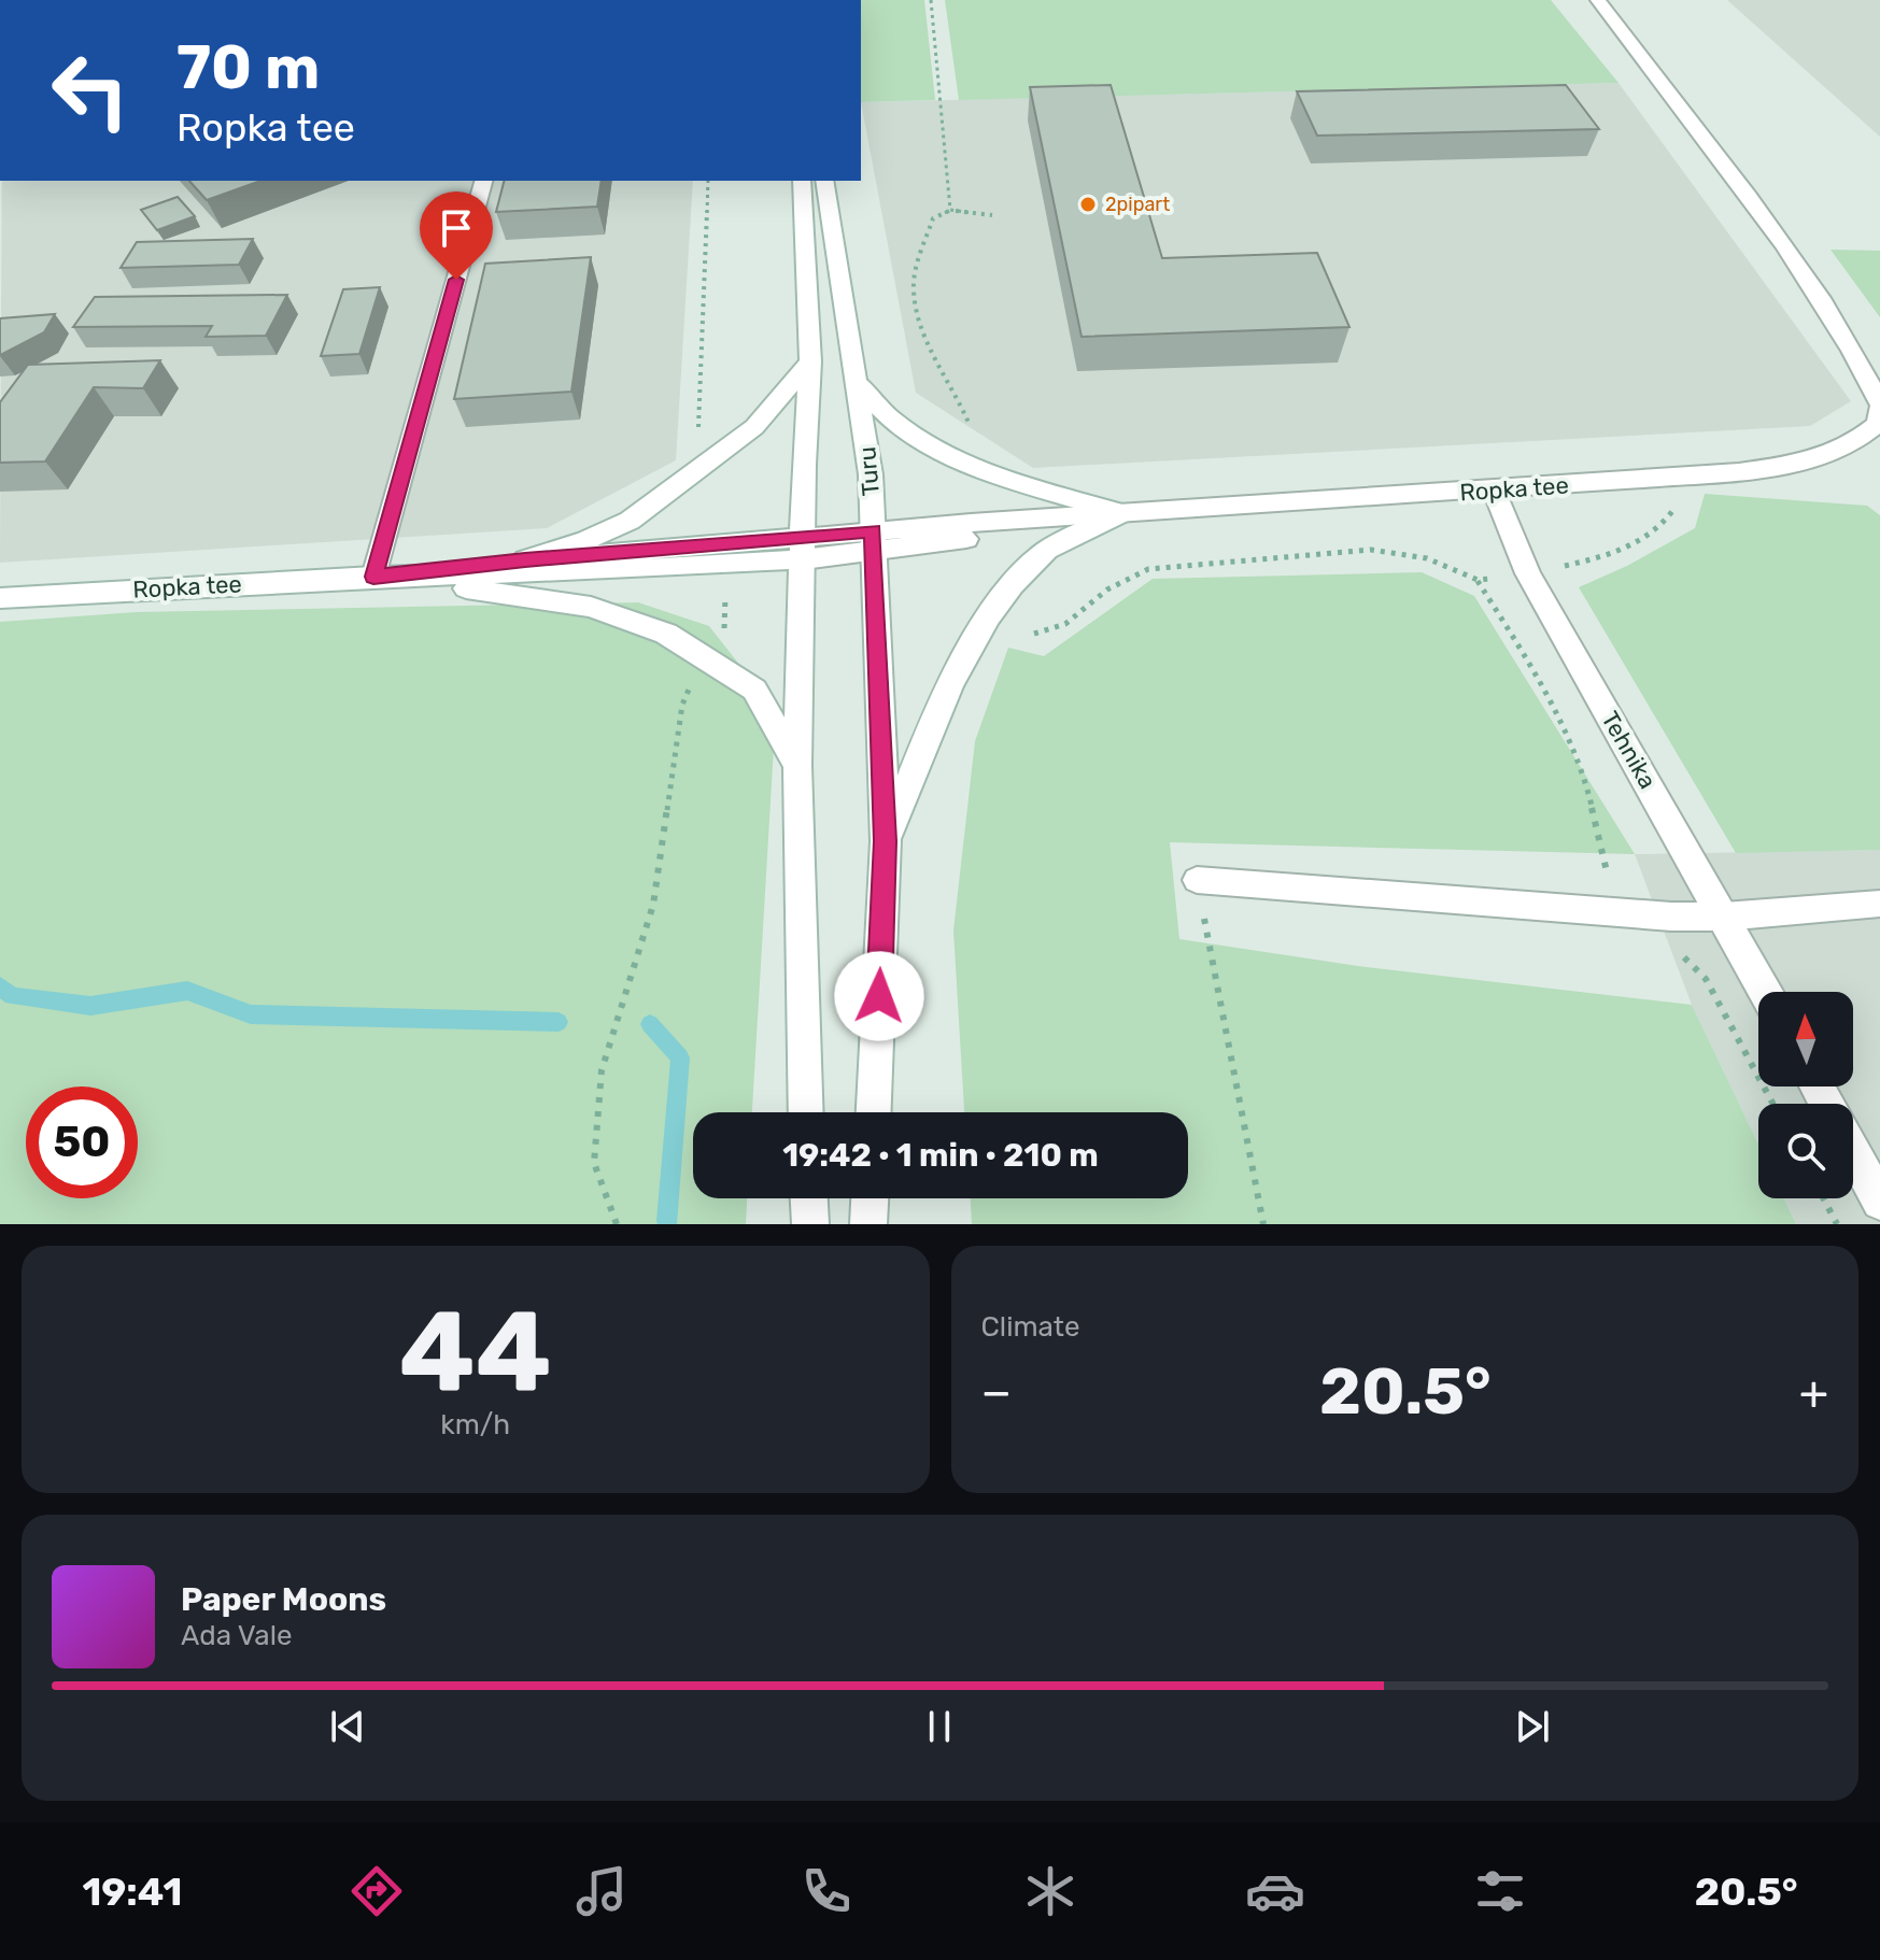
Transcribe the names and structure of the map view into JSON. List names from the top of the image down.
{
  "streets": {
    "main road": ["Turu", "Ropka tee", "Tehnika"]
  },
  "crossings": [
    ["Turu", "Ropka tee"],
    ["Ropka tee", "Tehnika"]
  ],
  "places": ["2pipart"],
  "north": "top",
  "page": {
    "turn": ["70 m", "Ropka tee"],
    "limit": "50",
    "trip": "19:42 · 1 min · 210 m",
    "tile": [
      ["44", "km/h"],
      "Climate"
    ],
    "heat": ["−", "20.5°", "+"],
    "song": ["Paper Moons", "Ada Vale"],
    "tabs": ["19:41", "20.5°"]
  }
}
